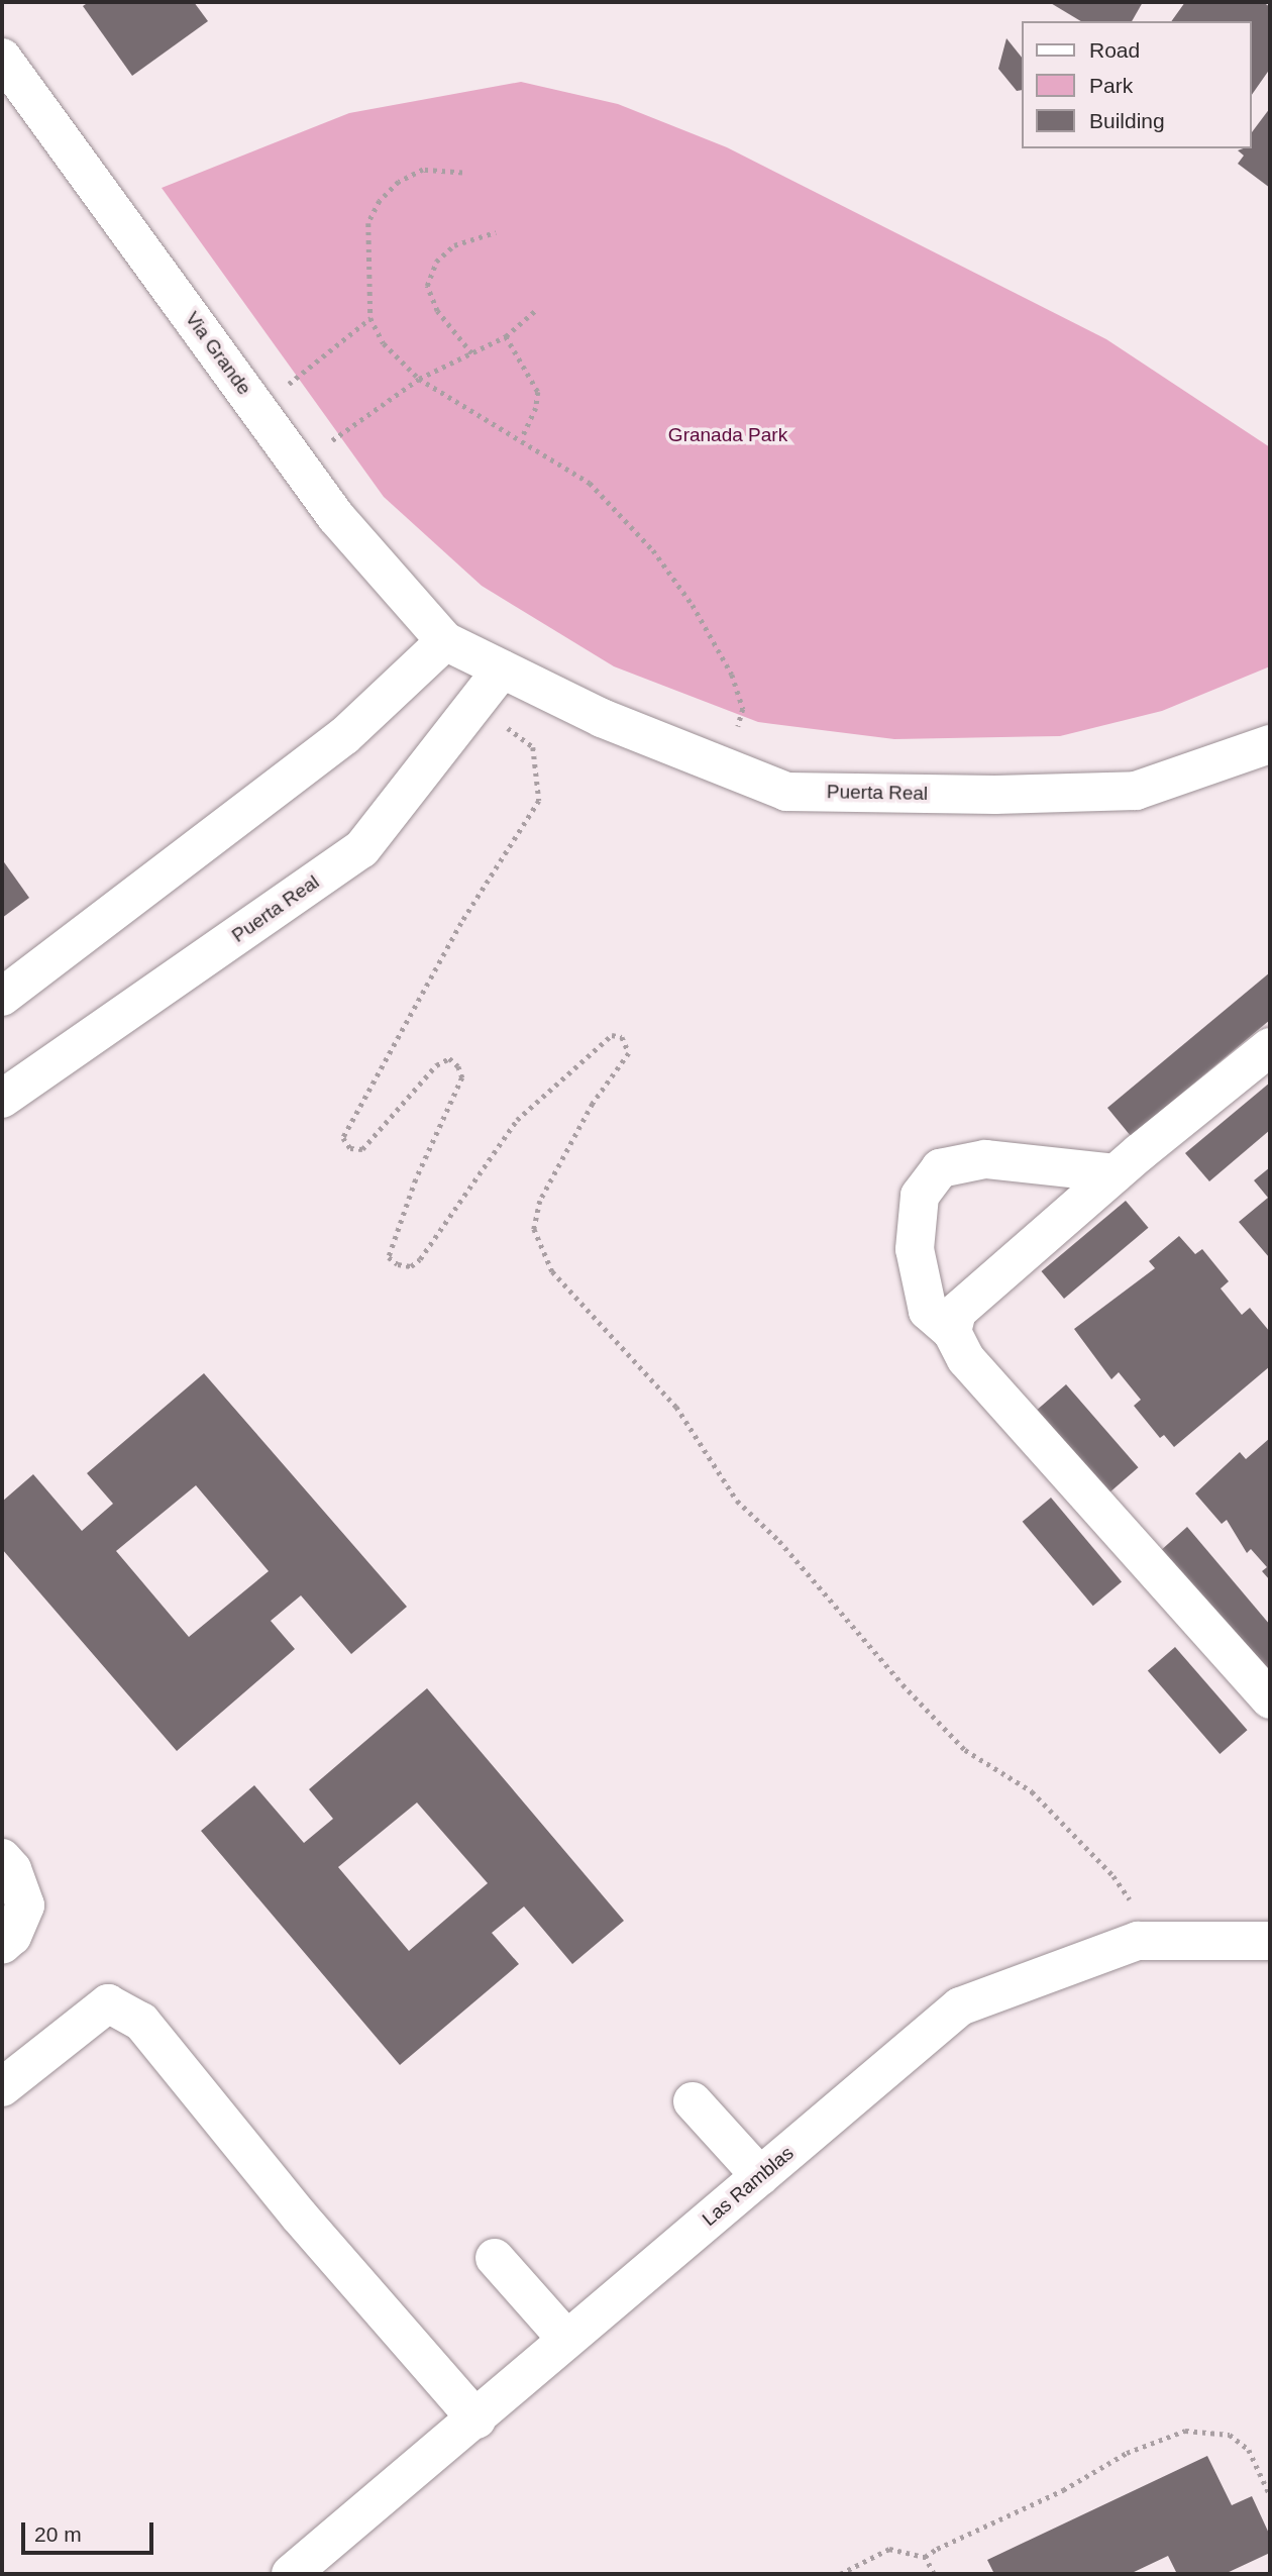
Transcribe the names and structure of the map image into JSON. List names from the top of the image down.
{
  "streets": {
    "street": ["Via Grande", "Puerta Real", "Las Ramblas"]
  },
  "crossings": [
    ["Via Grande", "Puerta Real"]
  ],
  "parks": ["Granada Park"],
  "legend": ["Road", "Park", "Building"],
  "scale_bar": "20 m"
}
